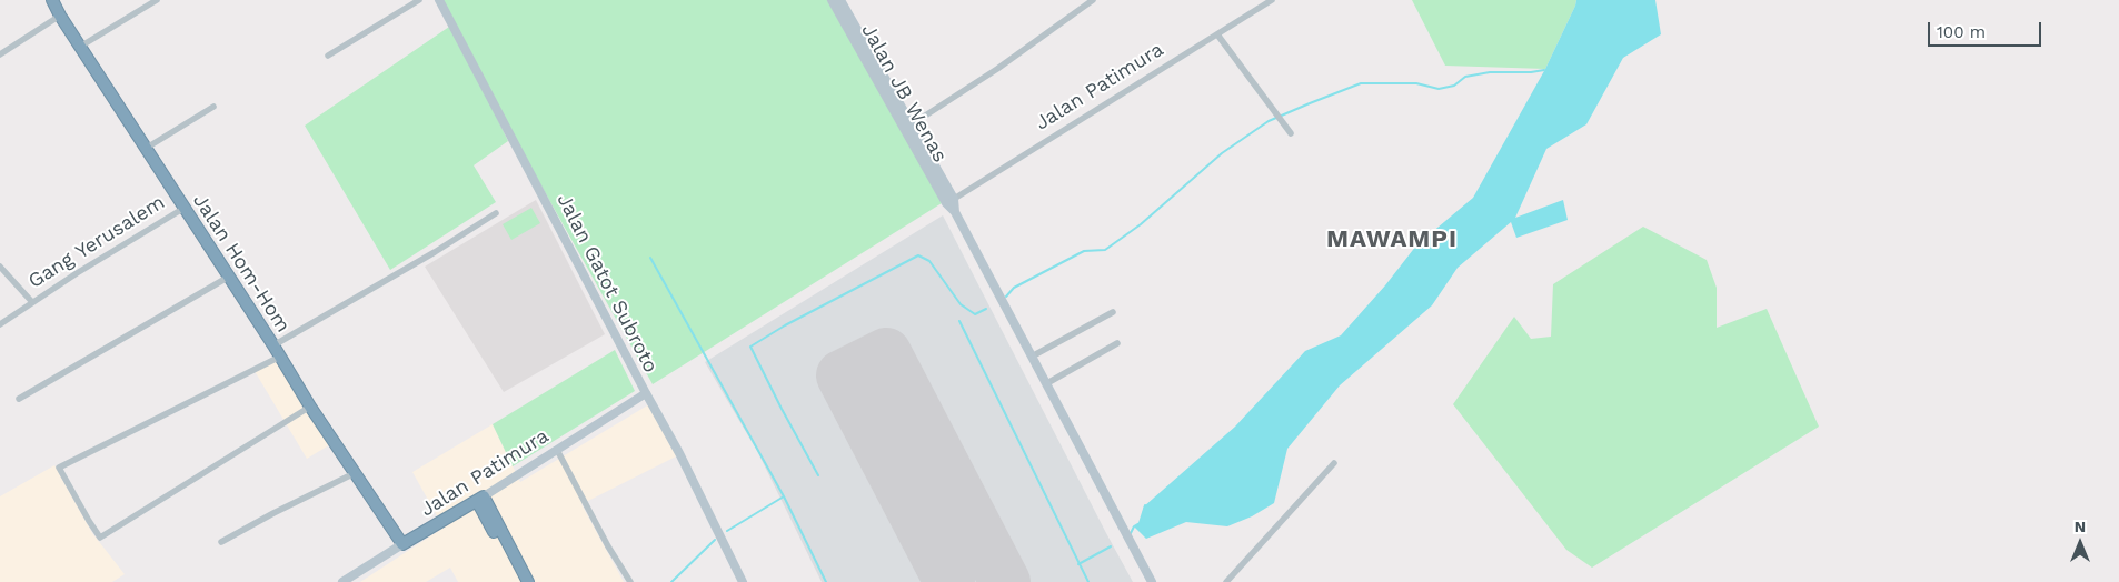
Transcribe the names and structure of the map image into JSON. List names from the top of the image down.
{
  "streets": {
    "highway": ["Jalan Patimura", "Jalan Hom-Hom"],
    "main road": ["Jalan JB Wenas", "Jalan Gatot Subroto"],
    "street": ["Gang Yerusalem"]
  },
  "crossings": [
    ["Jalan Patimura", "Jalan JB Wenas"],
    ["Jalan Patimura", "Jalan Hom-Hom"],
    ["Jalan Patimura", "Jalan Gatot Subroto"],
    ["Gang Yerusalem", "Jalan Hom-Hom"]
  ],
  "districts": ["MAWAMPI"],
  "scale_bar": "100 m",
  "north": "top"
}
